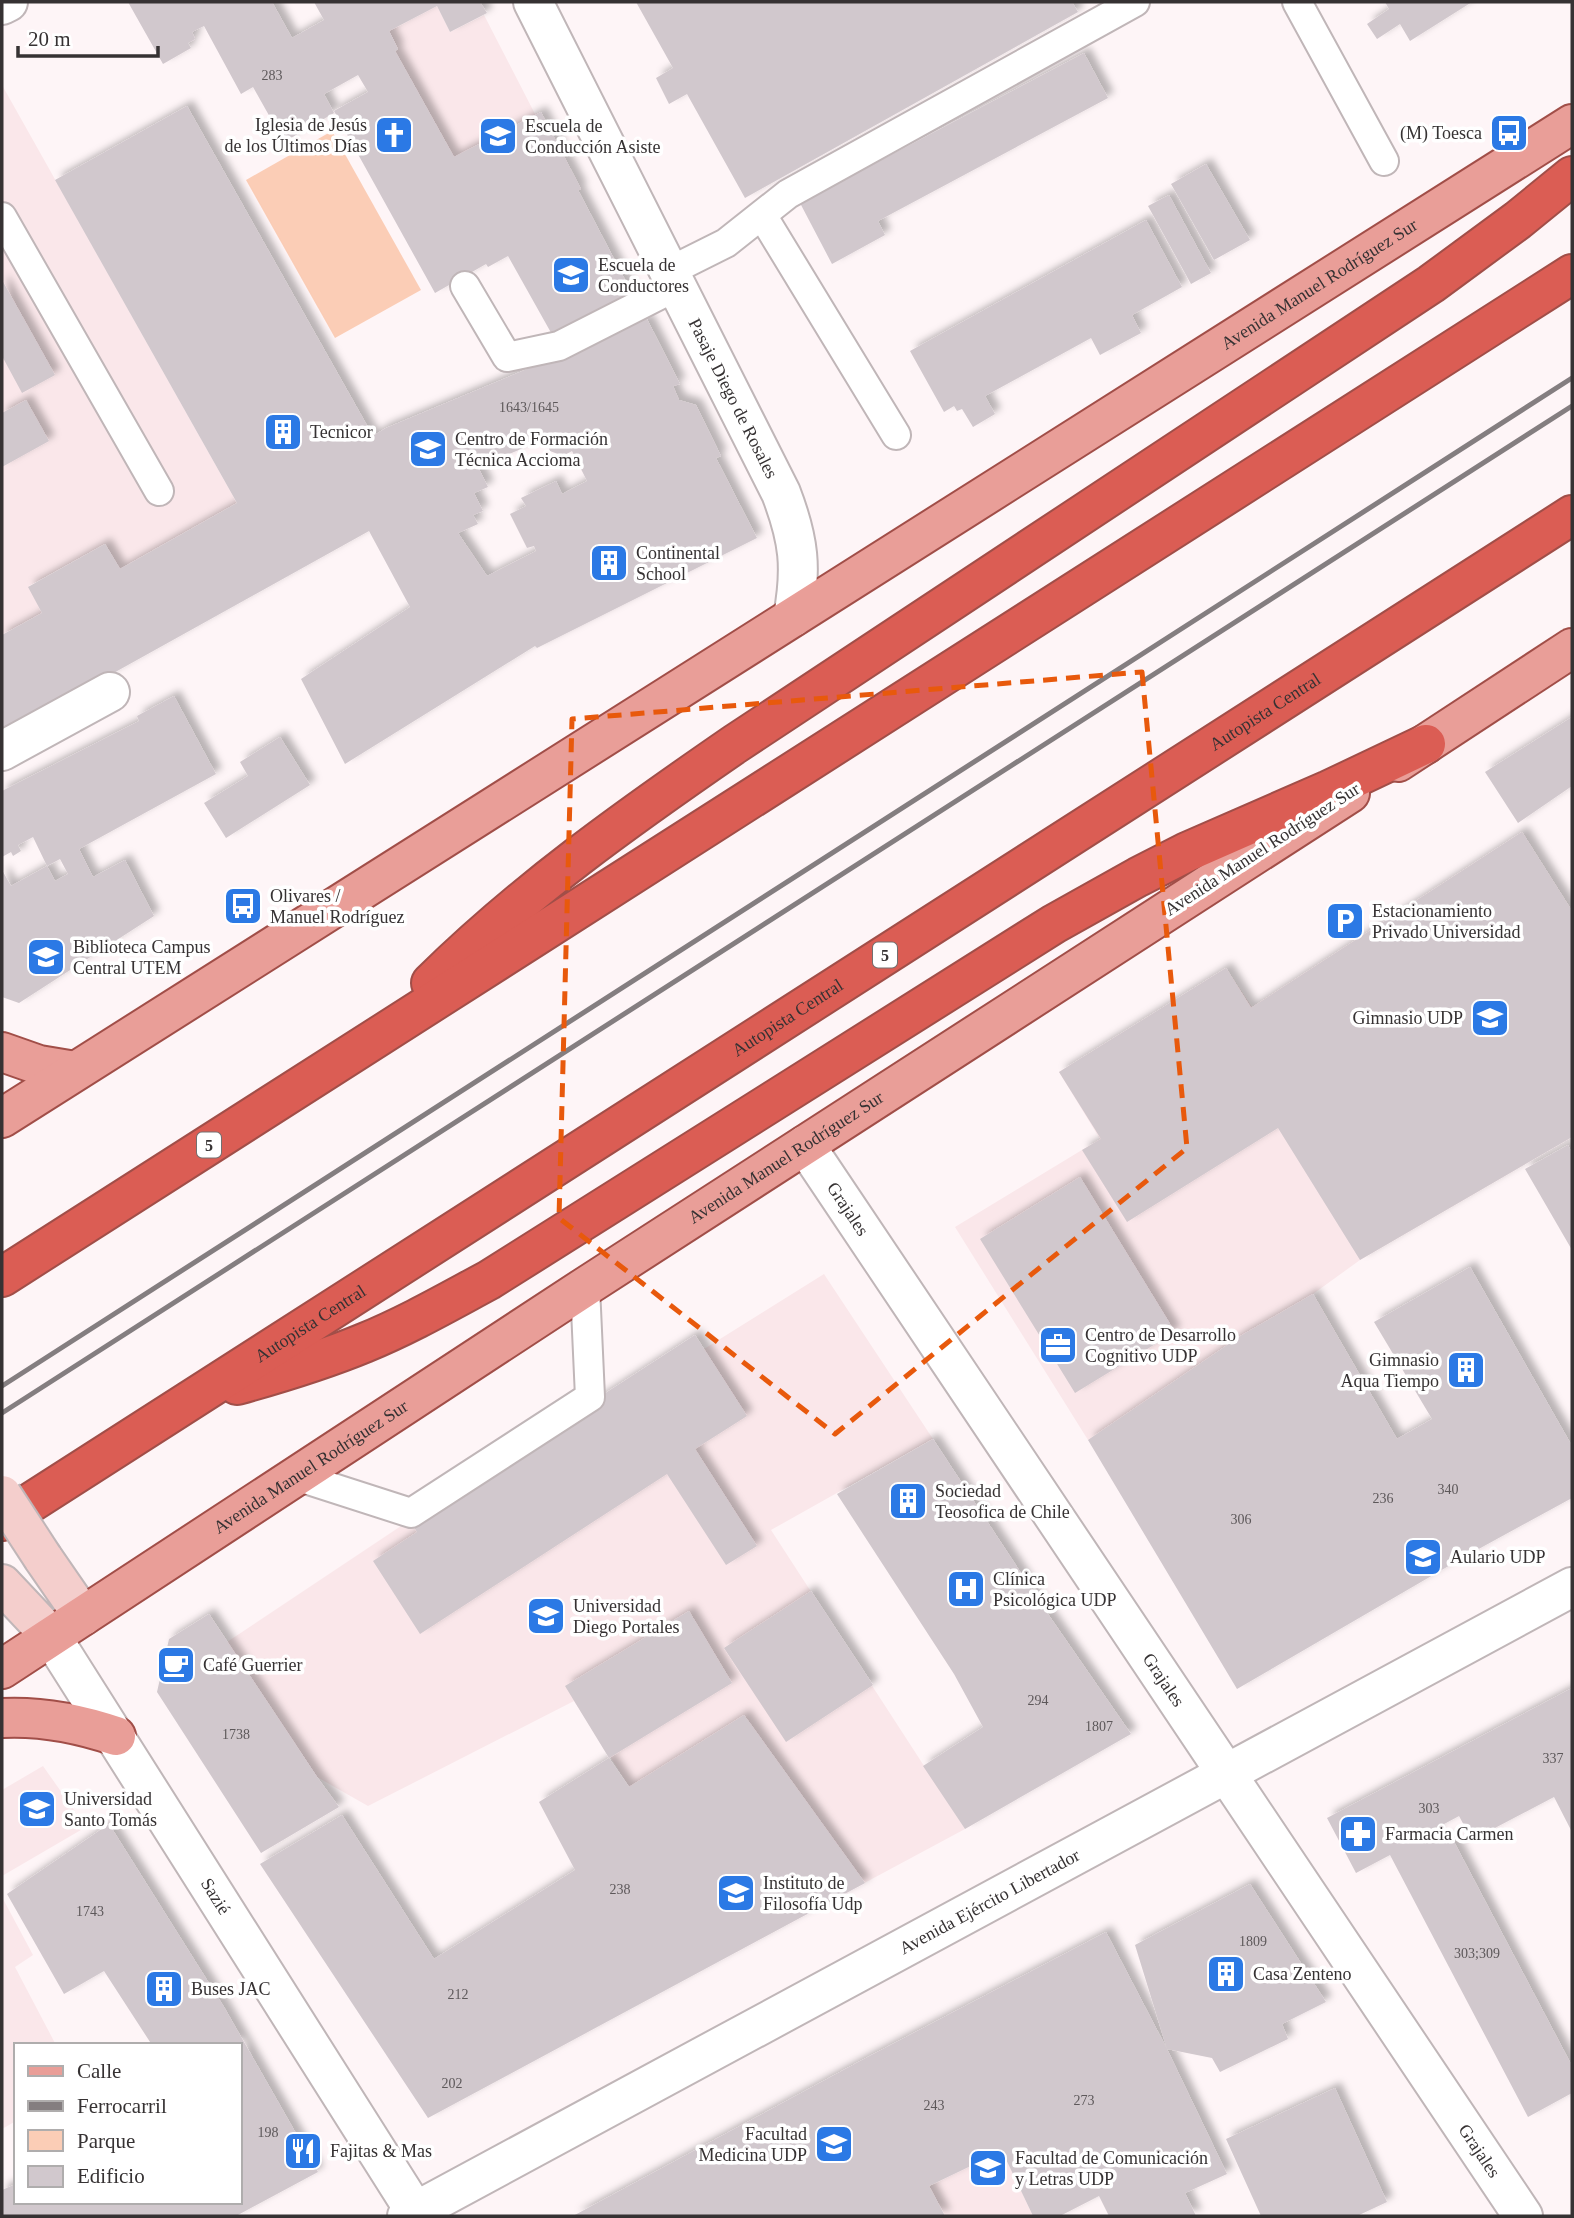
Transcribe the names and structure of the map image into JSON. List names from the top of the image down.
{
  "streets": {
    "highway": ["Autopista Central", "5"],
    "main road": ["Avenida Manuel Rodríguez Sur", "Sazié"],
    "street": ["Pasaje Diego de Rosales", "Grajales", "Avenida Ejército Libertador"]
  },
  "crossings": [
    ["Avenida Manuel Rodríguez Sur", "Pasaje Diego de Rosales"],
    ["Avenida Manuel Rodríguez Sur", "Grajales"],
    ["Avenida Manuel Rodríguez Sur", "Sazié"],
    ["Grajales", "Avenida Ejército Libertador"],
    ["Sazié", "Avenida Ejército Libertador"]
  ],
  "places": {
    "bus stop": ["(M) Toesca", "Olivares / Manuel Rodríguez"],
    "church": ["Iglesia de Jesús de los Últimos Días"],
    "school or university": [
      "Escuela de Conducción Asiste",
      "Escuela de Conductores",
      "Centro de Formación Técnica Accioma",
      "Biblioteca Campus Central UTEM",
      "Gimnasio UDP",
      "Aulario UDP",
      "Universidad Diego Portales",
      "Universidad Santo Tomás",
      "Instituto de Filosofía Udp",
      "Facultad Medicina UDP",
      "Facultad de Comunicación y Letras UDP"
    ],
    "building": [
      "Tecnicor",
      "Continental School",
      "Gimnasio Aqua Tiempo",
      "Sociedad Teosofica de Chile",
      "Casa Zenteno",
      "Buses JAC"
    ],
    "parking": ["Estacionamiento Privado Universidad"],
    "office": ["Centro de Desarrollo Cognitivo UDP"],
    "hospital": ["Clínica Psicológica UDP"],
    "cafe": ["Café Guerrier"],
    "pharmacy": ["Farmacia Carmen"],
    "restaurant": ["Fajitas & Mas"]
  },
  "house_numbers": [
    "283",
    "1643/1645",
    "340",
    "236",
    "306",
    "294",
    "1807",
    "1738",
    "337",
    "303",
    "238",
    "1743",
    "1809",
    "303;309",
    "212",
    "202",
    "273",
    "243",
    "198"
  ],
  "legend": [
    "Calle",
    "Ferrocarril",
    "Parque",
    "Edificio"
  ],
  "scale_bar": "20 m"
}
